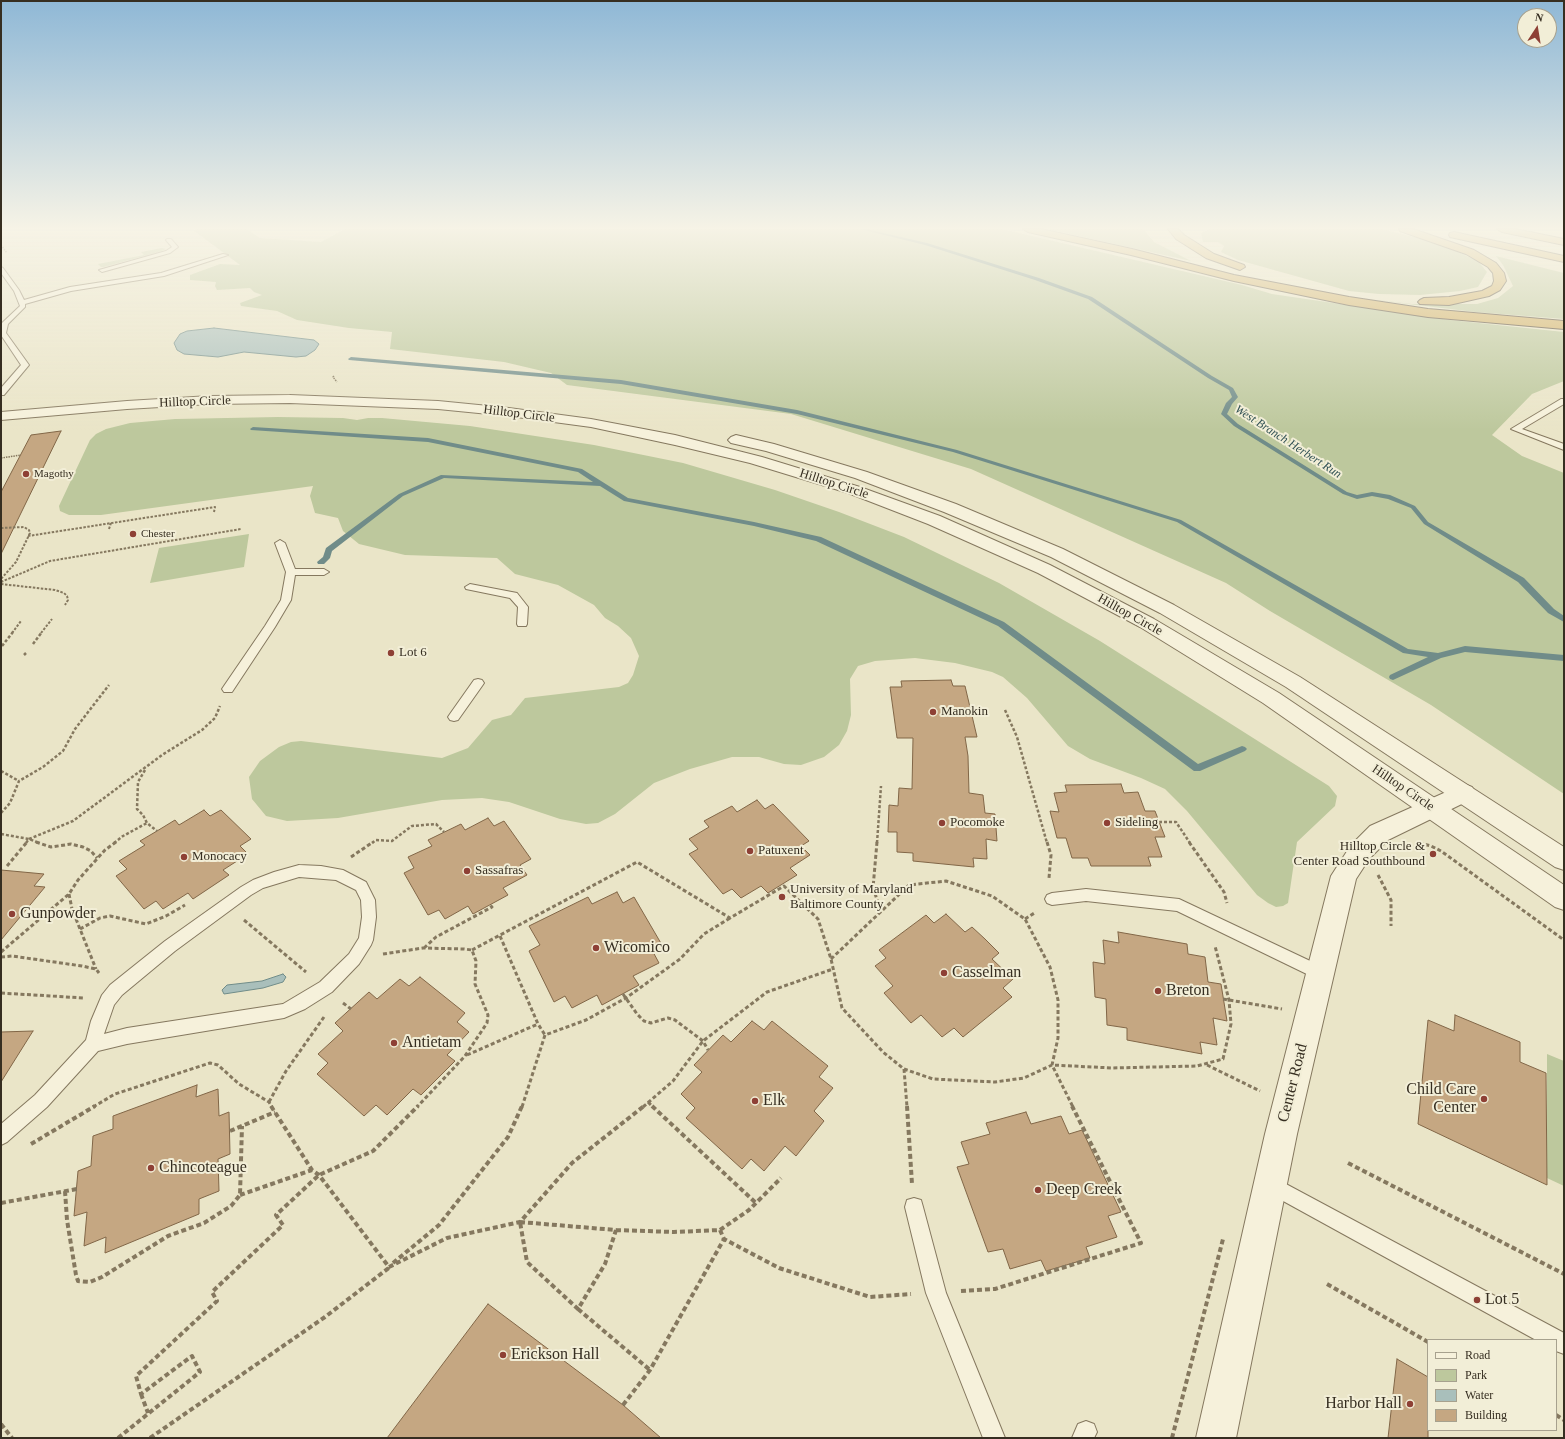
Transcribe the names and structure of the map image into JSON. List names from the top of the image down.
{
  "streets": {
    "street": ["Hilltop Circle", "Center Road"]
  },
  "crossings": [
    ["Hilltop Circle", "Center Road"]
  ],
  "water": ["West Branch Herbert Run"],
  "places": [
    "Magothy",
    "Chester",
    "Lot 6",
    "Manokin",
    "Pocomoke",
    "Sideling",
    "Patuxent",
    "Hilltop Circle & Center Road Southbound",
    "Monocacy",
    "Sassafras",
    "University of Maryland Baltimore County",
    "Gunpowder",
    "Wicomico",
    "Casselman",
    "Breton",
    "Antietam",
    "Child Care Center",
    "Elk",
    "Chincoteague",
    "Deep Creek",
    "Lot 5",
    "Erickson Hall",
    "Harbor Hall"
  ],
  "legend": [
    "Road",
    "Park",
    "Water",
    "Building"
  ],
  "north": "top"
}
